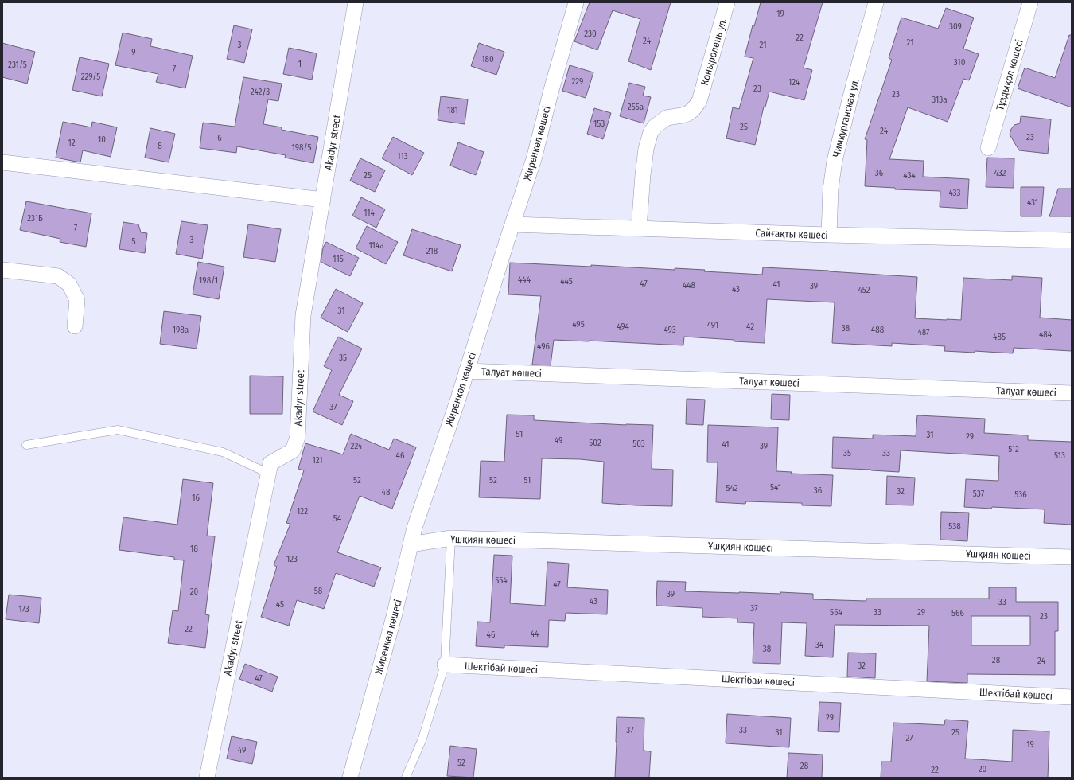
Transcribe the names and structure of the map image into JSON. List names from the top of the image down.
{
  "streets": {
    "street": [
      "Коныролень ул.",
      "Тұздықол көшесі",
      "Чимкурганская ул.",
      "Akadyr street",
      "Жиренкөл көшесі",
      "Сайғақты көшесі",
      "Талуат көшесі",
      "Ұшқиян көшесі",
      "Шектібай көшесі"
    ]
  },
  "crossings": [
    ["Коныролень ул.", "Сайғақты көшесі"],
    ["Чимкурганская ул.", "Сайғақты көшесі"],
    ["Жиренкөл көшесі", "Сайғақты көшесі"],
    ["Жиренкөл көшесі", "Талуат көшесі"],
    ["Жиренкөл көшесі", "Ұшқиян көшесі"]
  ],
  "house_numbers": [
    "19",
    "309",
    "230",
    "22",
    "24",
    "21",
    "3",
    "21",
    "9",
    "180",
    "310",
    "1",
    "231/5",
    "7",
    "229/5",
    "229",
    "124",
    "23",
    "242/3",
    "23",
    "313а",
    "255а",
    "181",
    "153",
    "25",
    "24",
    "23",
    "6",
    "10",
    "12",
    "8",
    "198/5",
    "113",
    "36",
    "432",
    "25",
    "434",
    "433",
    "431",
    "114",
    "231Б",
    "7",
    "3",
    "5",
    "114а",
    "218",
    "115",
    "444",
    "198/1",
    "445",
    "47",
    "41",
    "448",
    "39",
    "43",
    "452",
    "31",
    "495",
    "491",
    "494",
    "42",
    "38",
    "198а",
    "493",
    "488",
    "487",
    "484",
    "485",
    "496",
    "35",
    "37",
    "51",
    "31",
    "29",
    "49",
    "502",
    "503",
    "41",
    "224",
    "39",
    "512",
    "35",
    "33",
    "46",
    "513",
    "121",
    "52",
    "52",
    "51",
    "541",
    "542",
    "36",
    "32",
    "48",
    "537",
    "536",
    "16",
    "122",
    "54",
    "538",
    "18",
    "123",
    "554",
    "47",
    "58",
    "20",
    "39",
    "43",
    "33",
    "45",
    "37",
    "173",
    "564",
    "33",
    "29",
    "566",
    "23",
    "22",
    "44",
    "46",
    "34",
    "38",
    "28",
    "24",
    "32",
    "47",
    "29",
    "37",
    "33",
    "31",
    "25",
    "27",
    "19",
    "49",
    "52",
    "28",
    "20",
    "22"
  ]
}
